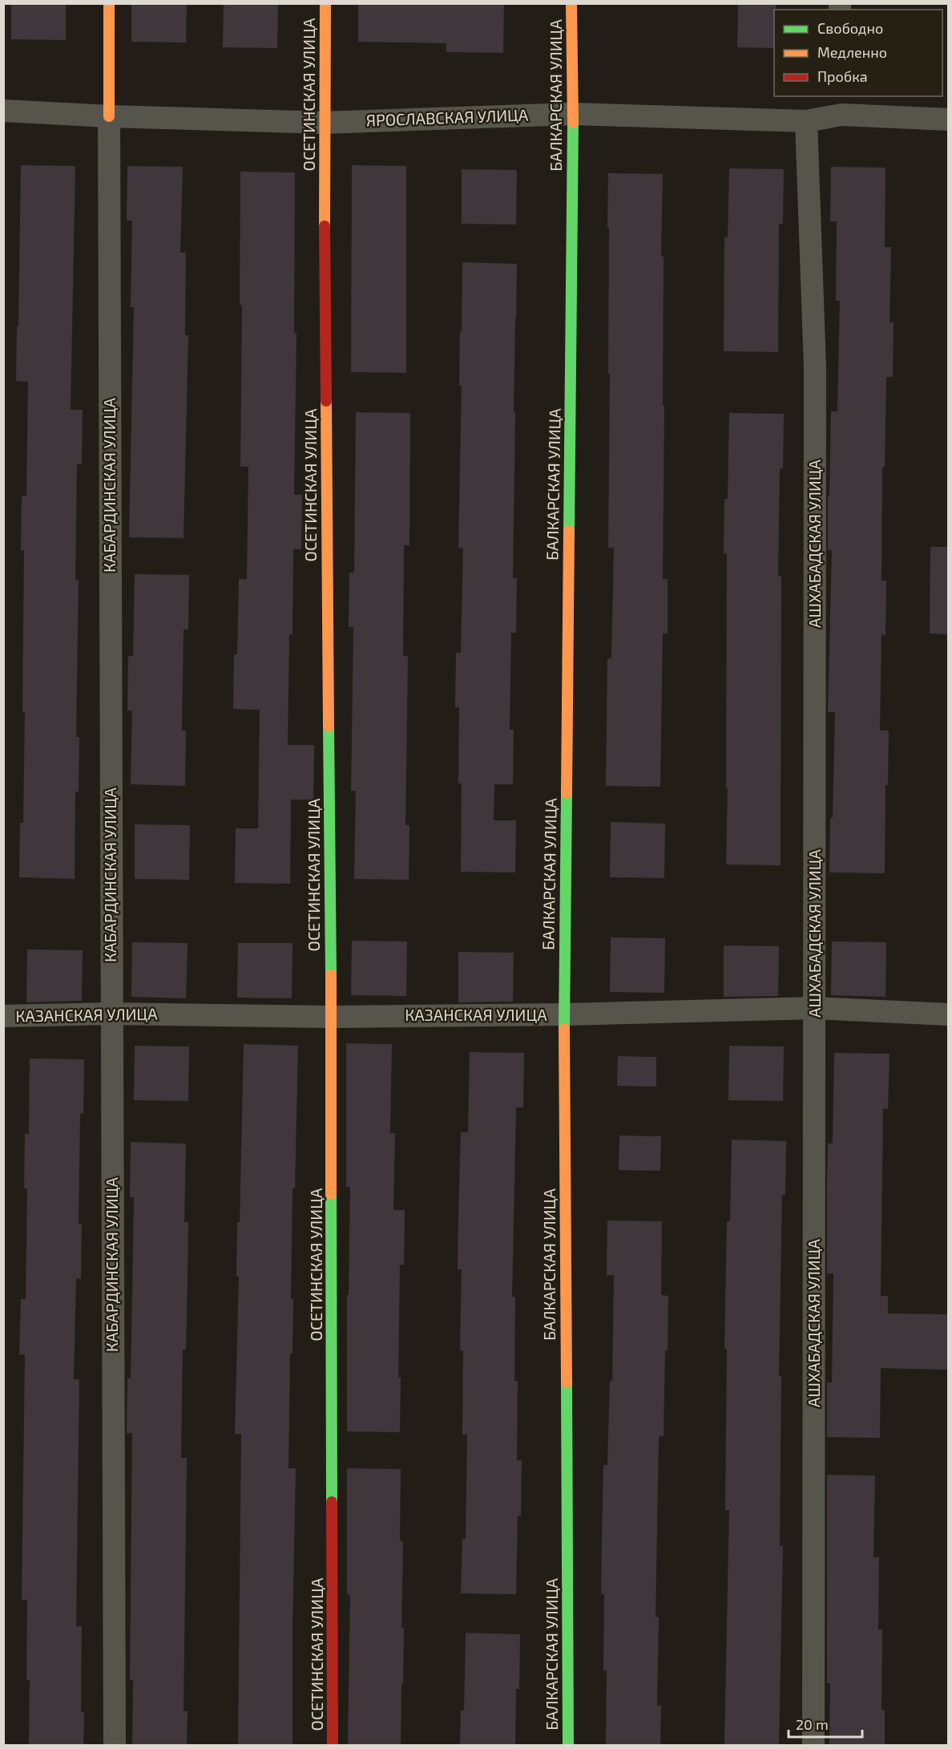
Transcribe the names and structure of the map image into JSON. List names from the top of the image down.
{
  "streets": {
    "street": [
      "ОСЕТИНСКАЯ УЛИЦА",
      "БАЛКАРСКАЯ УЛИЦА",
      "ЯРОСЛАВСКАЯ УЛИЦА",
      "КАБАРДИНСКАЯ УЛИЦА",
      "АШХАБАДСКАЯ УЛИЦА",
      "КАЗАНСКАЯ УЛИЦА"
    ]
  },
  "crossings": [
    ["ОСЕТИНСКАЯ УЛИЦА", "ЯРОСЛАВСКАЯ УЛИЦА"],
    ["ОСЕТИНСКАЯ УЛИЦА", "КАЗАНСКАЯ УЛИЦА"],
    ["БАЛКАРСКАЯ УЛИЦА", "ЯРОСЛАВСКАЯ УЛИЦА"],
    ["БАЛКАРСКАЯ УЛИЦА", "КАЗАНСКАЯ УЛИЦА"],
    ["ЯРОСЛАВСКАЯ УЛИЦА", "КАБАРДИНСКАЯ УЛИЦА"],
    ["ЯРОСЛАВСКАЯ УЛИЦА", "АШХАБАДСКАЯ УЛИЦА"],
    ["КАБАРДИНСКАЯ УЛИЦА", "КАЗАНСКАЯ УЛИЦА"],
    ["АШХАБАДСКАЯ УЛИЦА", "КАЗАНСКАЯ УЛИЦА"]
  ],
  "legend": ["Свободно", "Медленно", "Пробка"],
  "scale_bar": "20 m"
}
